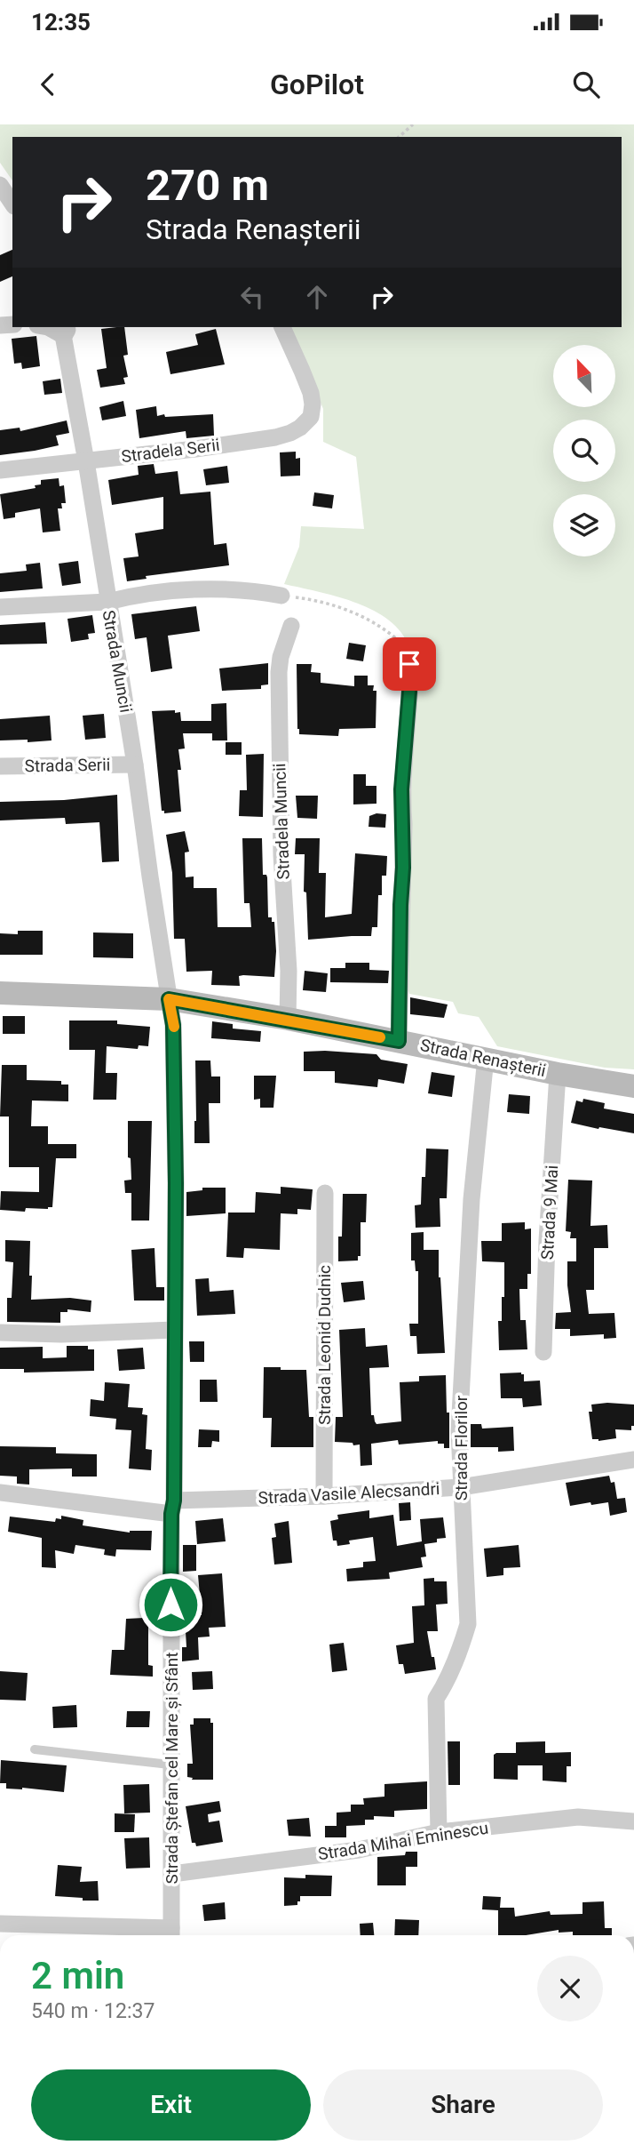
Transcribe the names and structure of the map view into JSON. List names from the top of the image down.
{
  "streets": {
    "street": [
      "Stradela Serii",
      "Strada Muncii",
      "Strada Serii",
      "Stradela Muncii",
      "Strada Renașterii",
      "Strada 9 Mai",
      "Strada Leonid Dudnic",
      "Strada Florilor",
      "Strada Vasile Alecsandri",
      "Strada Ștefan cel Mare și Sfânt",
      "Strada Mihai Eminescu"
    ]
  },
  "crossings": [
    ["Stradela Serii", "Strada Muncii"],
    ["Strada Muncii", "Strada Serii"],
    ["Strada Muncii", "Strada Renașterii"],
    ["Strada Muncii", "Strada Ștefan cel Mare și Sfânt"],
    ["Stradela Muncii", "Strada Renașterii"],
    ["Strada Renașterii", "Strada 9 Mai"],
    ["Strada Renașterii", "Strada Florilor"],
    ["Strada Renașterii", "Strada Ștefan cel Mare și Sfânt"],
    ["Strada Leonid Dudnic", "Strada Vasile Alecsandri"],
    ["Strada Florilor", "Strada Vasile Alecsandri"],
    ["Strada Florilor", "Strada Mihai Eminescu"],
    ["Strada Vasile Alecsandri", "Strada Ștefan cel Mare și Sfânt"],
    ["Strada Ștefan cel Mare și Sfânt", "Strada Mihai Eminescu"]
  ],
  "north": "top left",
  "page": {
    "status": "12:35",
    "header": "GoPilot",
    "turn": ["270 m", "Strada Renașterii"],
    "heading": ["2 min", "540 m · 12:37"],
    "buttons": ["Exit", "Share"]
  }
}
